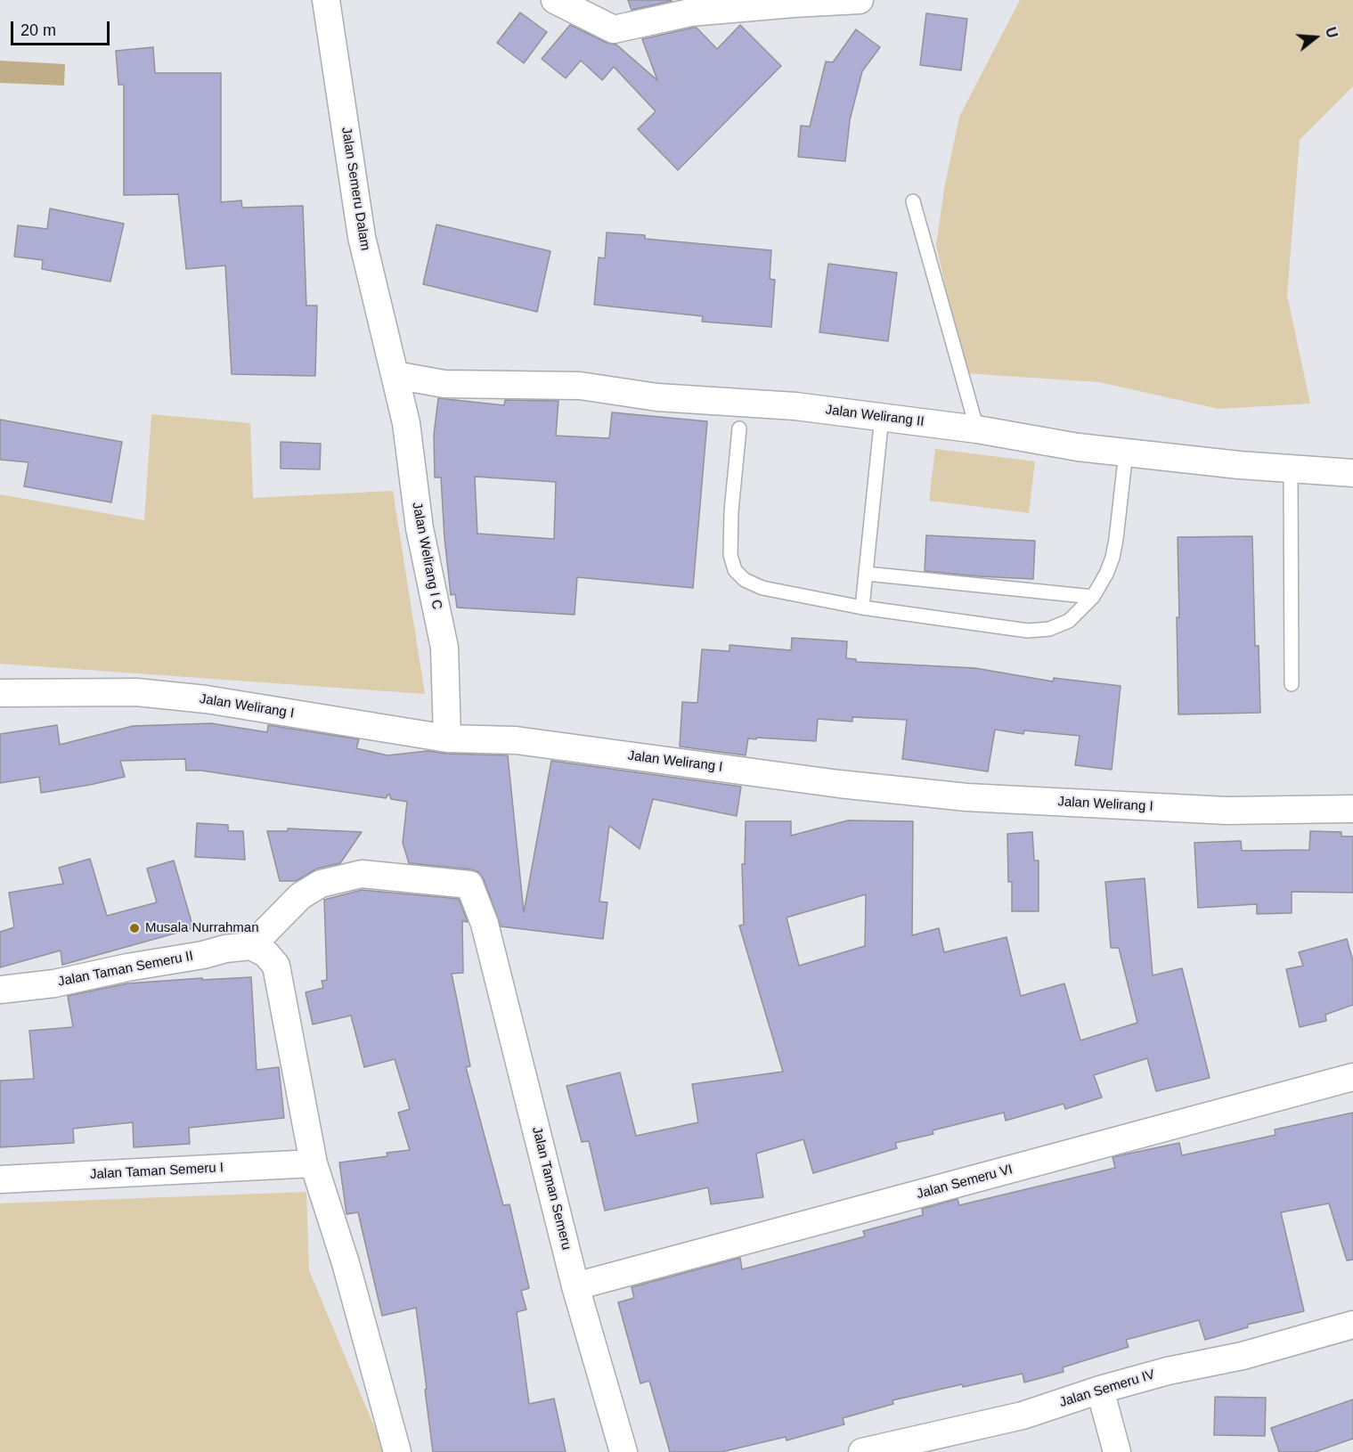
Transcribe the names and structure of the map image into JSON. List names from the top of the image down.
{
  "streets": {
    "street": [
      "Jalan Semeru Dalam",
      "Jalan Welirang II",
      "Jalan Welirang I C",
      "Jalan Welirang I",
      "Jalan Taman Semeru II",
      "Jalan Taman Semeru I",
      "Jalan Semeru VI",
      "Jalan Taman Semeru",
      "Jalan Semeru IV"
    ]
  },
  "crossings": [
    ["Jalan Semeru Dalam", "Jalan Welirang II"],
    ["Jalan Semeru Dalam", "Jalan Welirang I C"],
    ["Jalan Welirang II", "Jalan Welirang I C"],
    ["Jalan Welirang I C", "Jalan Welirang I"],
    ["Jalan Taman Semeru II", "Jalan Taman Semeru"],
    ["Jalan Semeru VI", "Jalan Taman Semeru"]
  ],
  "places": ["Musala Nurrahman"],
  "scale_bar": "20 m",
  "north": "right"
}
